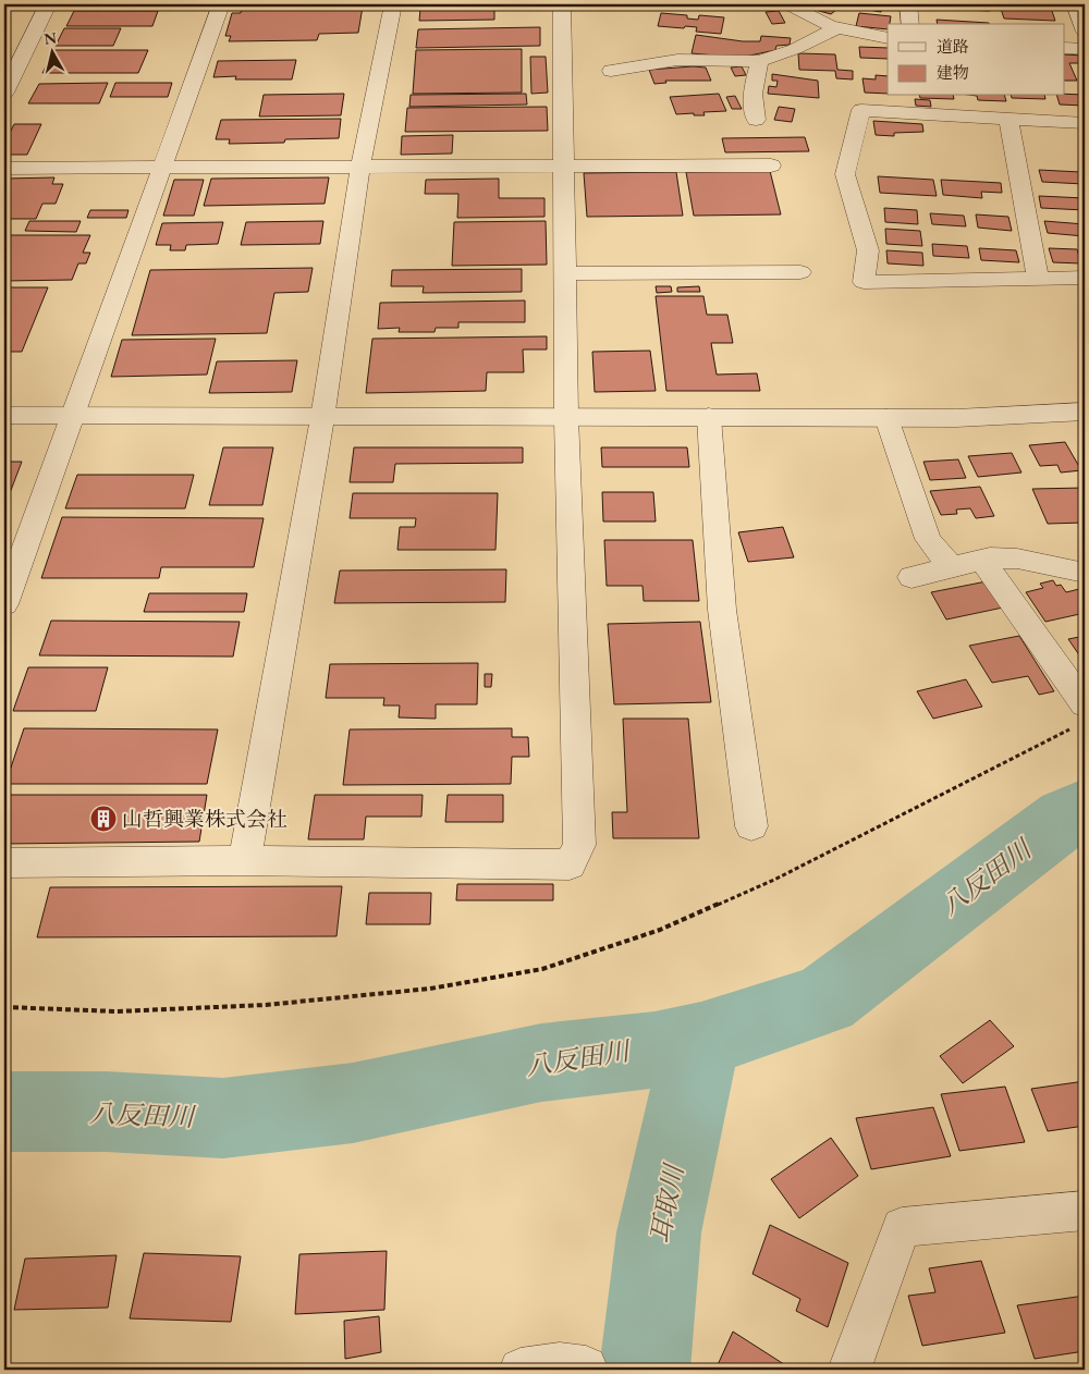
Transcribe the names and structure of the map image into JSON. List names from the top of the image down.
{
  "water": ["八反田川", "耳取川"],
  "places": {
    "building": ["山哲興業株式会社"]
  },
  "legend": ["道路", "建物"],
  "north": "top"
}
